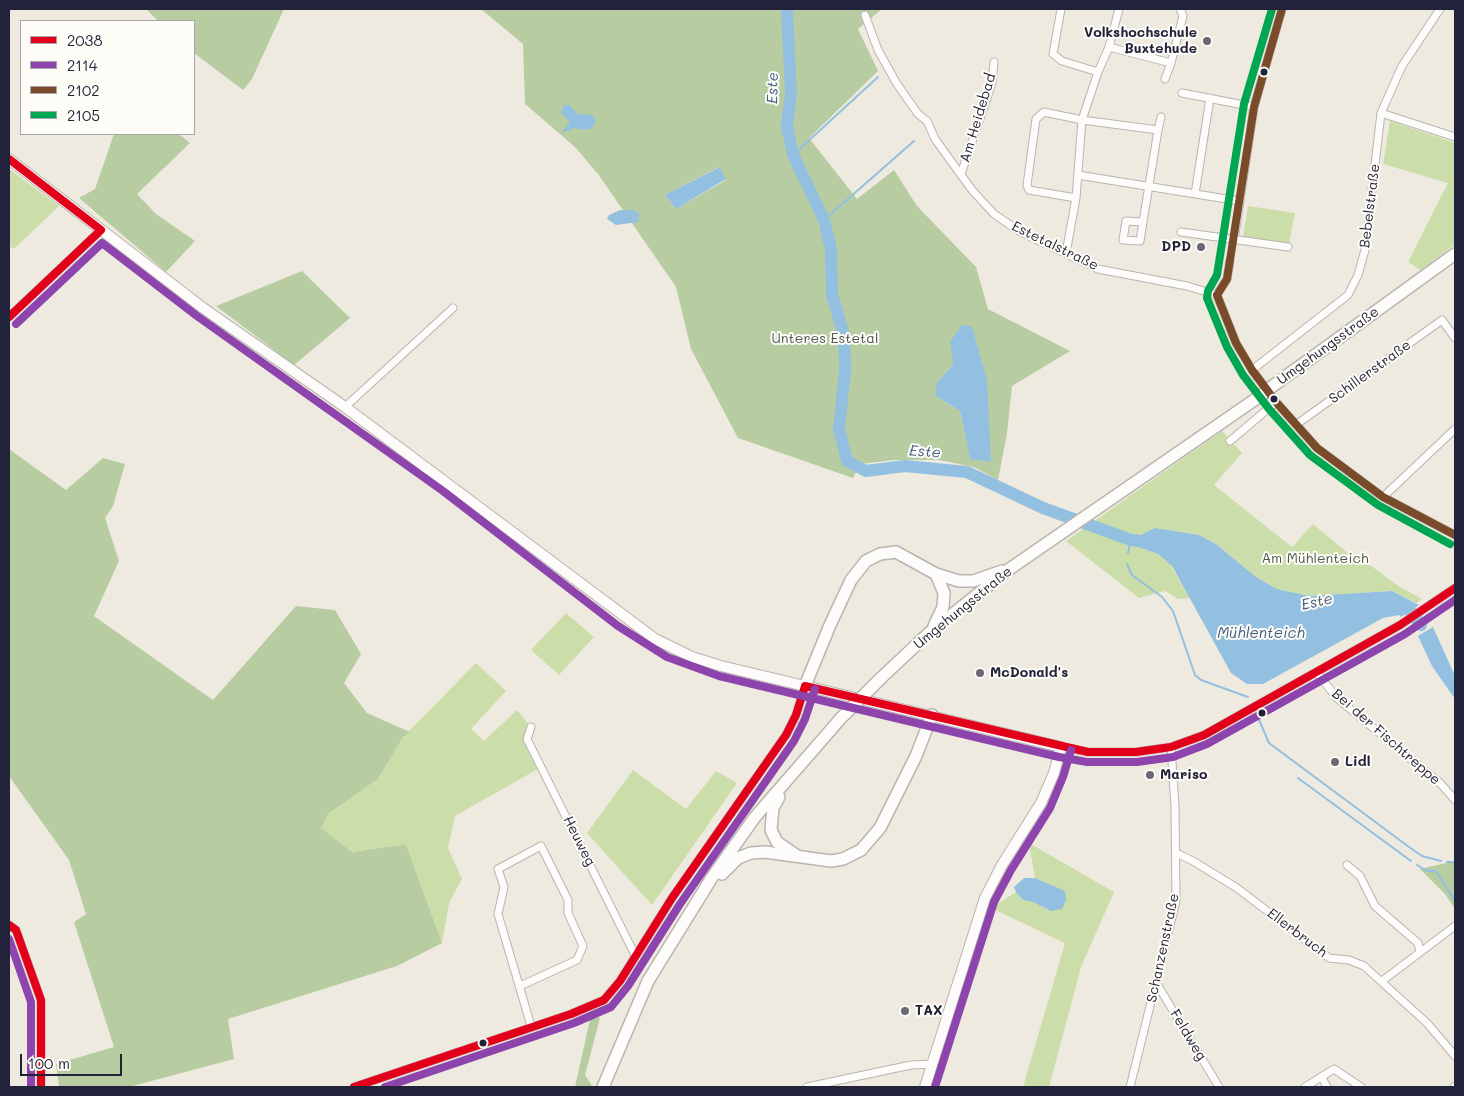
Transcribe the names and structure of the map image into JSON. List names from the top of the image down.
{
  "streets": {
    "main road": ["Umgehungsstraße"],
    "street": [
      "Am Heidebad",
      "Bebelstraße",
      "Estetalstraße",
      "Schillerstraße",
      "Bei der Fischtreppe",
      "Heuweg",
      "Ellerbruch",
      "Schanzenstraße",
      "Feldweg"
    ]
  },
  "crossings": [
    ["Am Heidebad", "Estetalstraße"],
    ["Ellerbruch", "Schanzenstraße"],
    ["Schanzenstraße", "Feldweg"]
  ],
  "water": ["Este", "Mühlenteich"],
  "parks": ["Unteres Estetal", "Am Mühlenteich"],
  "places": [
    "Volkshochschule Buxtehude",
    "DPD",
    "McDonald's",
    "Lidl",
    "Mariso",
    "TAX"
  ],
  "lines": [
    "transit line 2102",
    "transit line 2105",
    "transit line 2038",
    "transit line 2114"
  ],
  "legend": [
    "2038",
    "2114",
    "2102",
    "2105"
  ],
  "scale_bar": "100 m"
}
